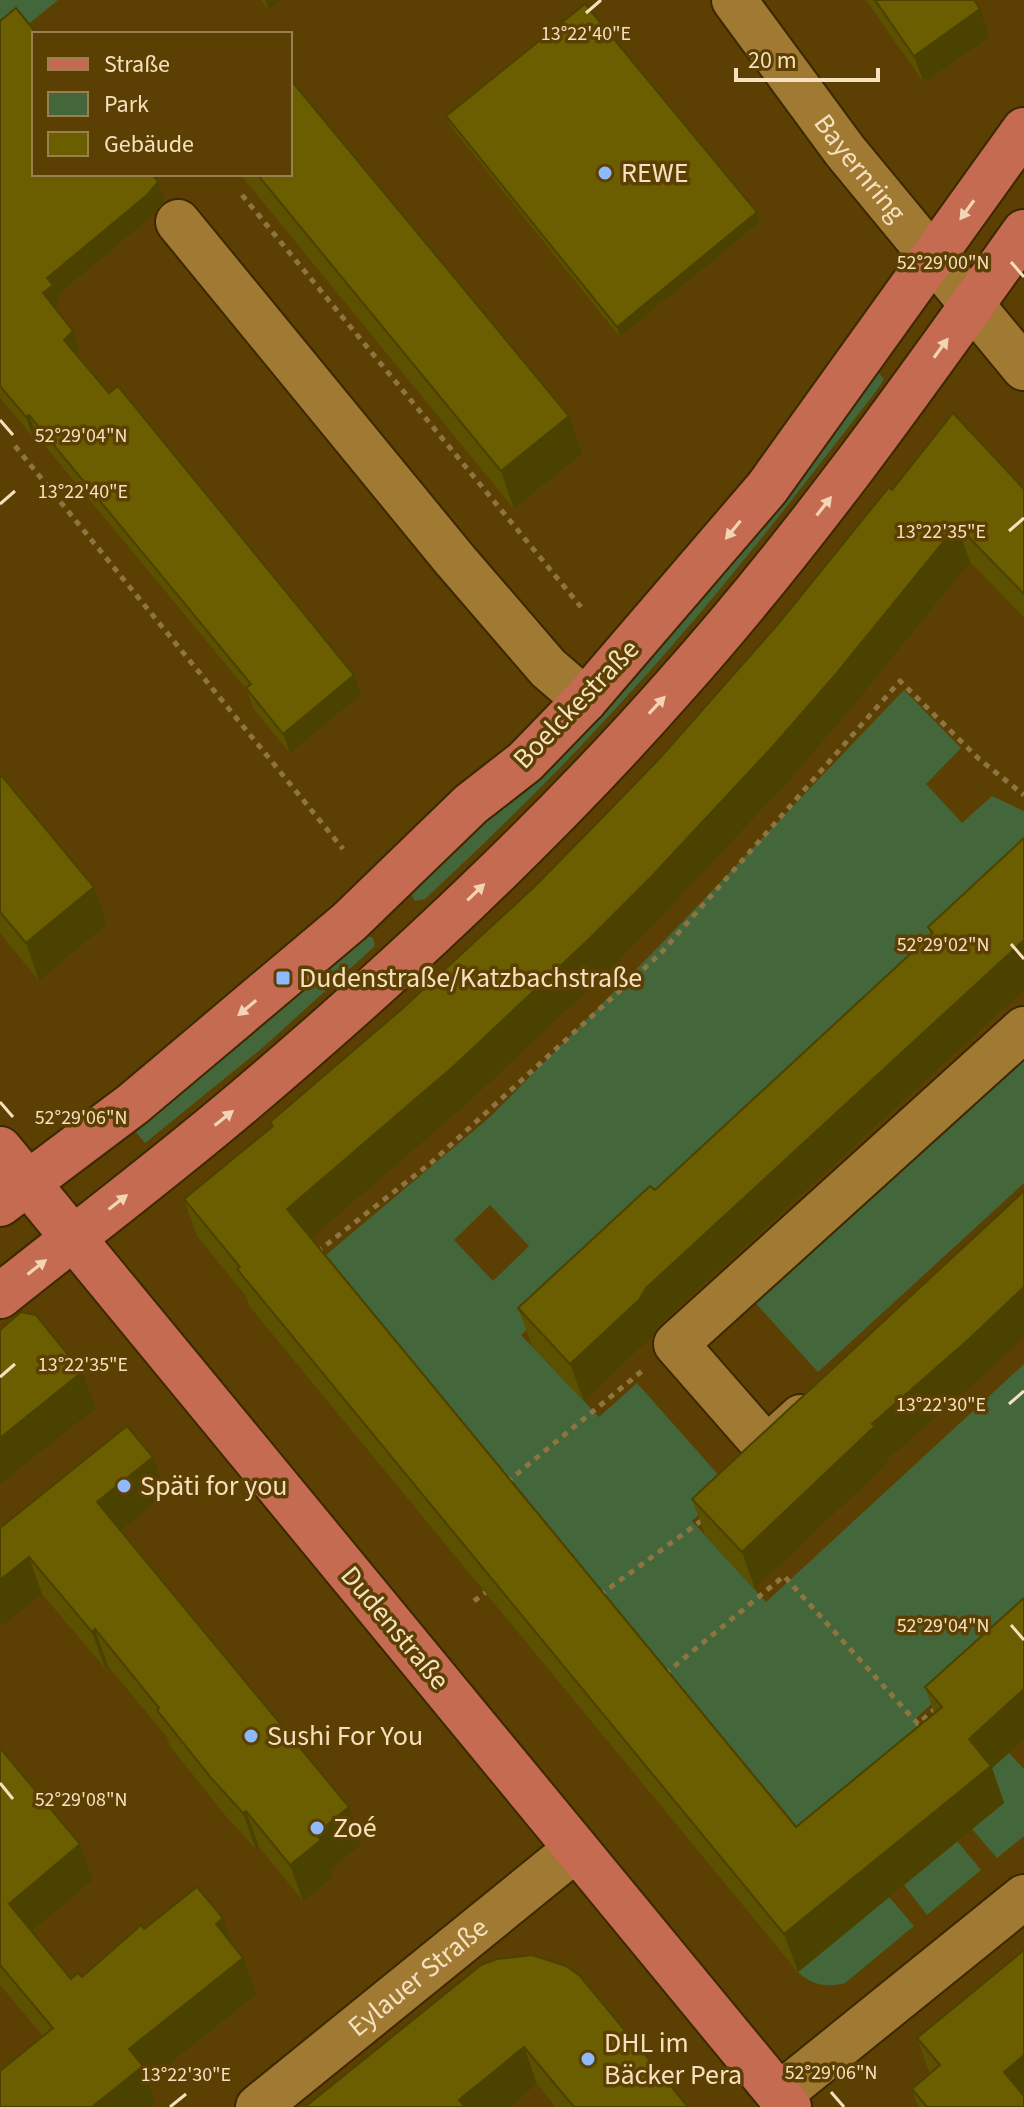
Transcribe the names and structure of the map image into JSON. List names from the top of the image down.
{
  "streets": {
    "main road": ["Boelckestraße", "Dudenstraße"],
    "street": ["Bayernring", "Eylauer Straße"]
  },
  "crossings": [
    ["Bayernring", "Boelckestraße"],
    ["Boelckestraße", "Dudenstraße"],
    ["Dudenstraße", "Eylauer Straße"]
  ],
  "places": {
    "other": [
      "REWE",
      "Späti for you",
      "Sushi For You",
      "Zoé",
      "DHL im Bäcker Pera"
    ],
    "transit": ["Dudenstraße/Katzbachstraße"]
  },
  "legend": ["Straße", "Park", "Gebäude"],
  "scale_bar": "20 m",
  "coordinates": [
    "13°22'40\"E",
    "52°29'00\"N",
    "52°29'04\"N",
    "13°22'35\"E",
    "52°29'02\"N",
    "52°29'06\"N",
    "13°22'30\"E",
    "52°29'08\"N"
  ]
}
